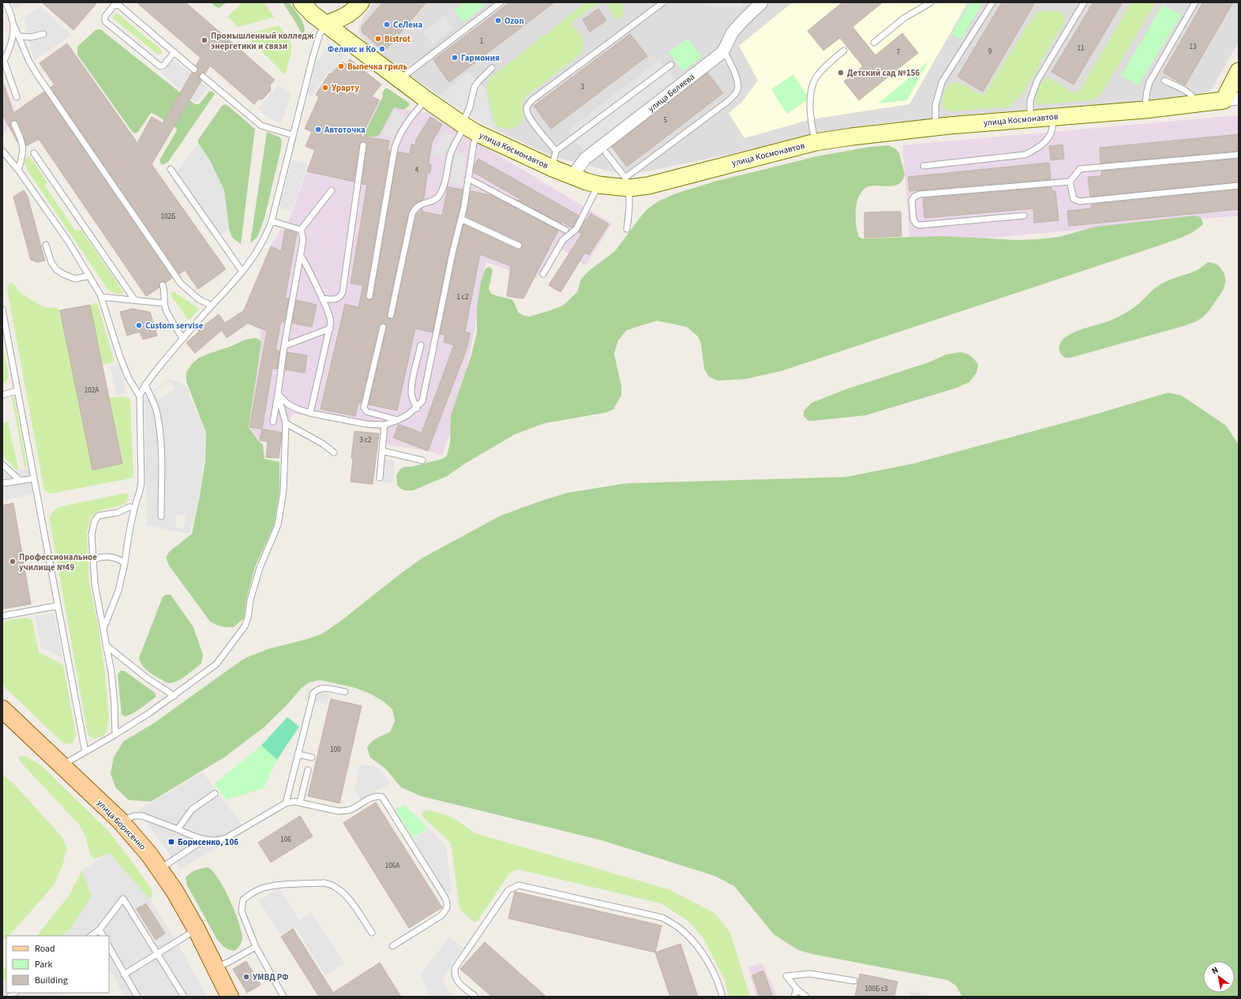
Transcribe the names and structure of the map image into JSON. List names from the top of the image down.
{
  "streets": {
    "main road": ["улица Космонавтов", "улица Борисенко"],
    "street": ["улица Беляева"]
  },
  "crossings": [
    ["улица Беляева", "улица Космонавтов"]
  ],
  "places": {
    "other": [
      "Ozon",
      "СеЛена",
      "Bistrot",
      "Промышленный колледж энергетики и связи",
      "Феликс и Ко",
      "Гармония",
      "Выпечка гриль",
      "Детский сад №156",
      "Урарту",
      "Автоточка",
      "Custom servise",
      "Профессиональное училище №49",
      "УМВД РФ"
    ],
    "transit": ["Борисенко, 106"]
  },
  "house_numbers": [
    "1",
    "13",
    "11",
    "9",
    "7",
    "3",
    "5",
    "4",
    "102Б",
    "1 с2",
    "102А",
    "3 с2",
    "100",
    "106",
    "106А",
    "100Б с3"
  ],
  "legend": ["Road", "Park", "Building"],
  "north": "top left"
}
